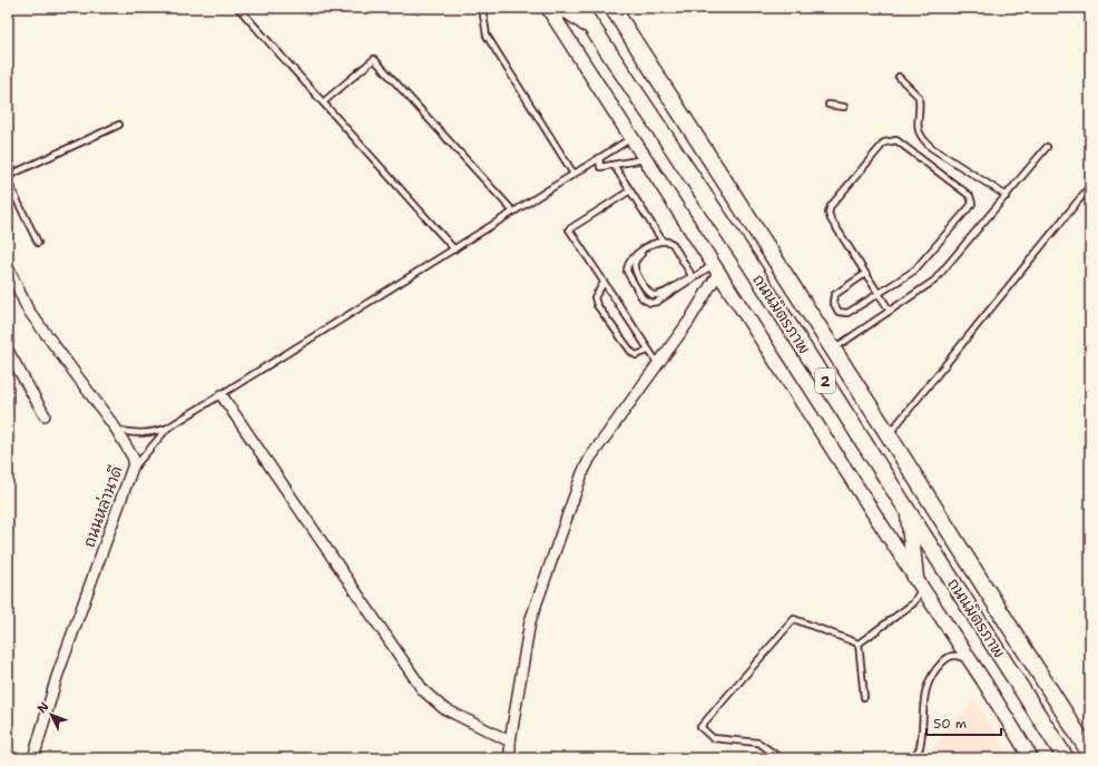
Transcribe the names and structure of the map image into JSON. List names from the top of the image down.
{
  "streets": {
    "main road": ["ถนนมิตรภาพ", "2"],
    "street": ["ถนนหล่านาดี"]
  },
  "scale_bar": "50 m",
  "north": "top left"
}
